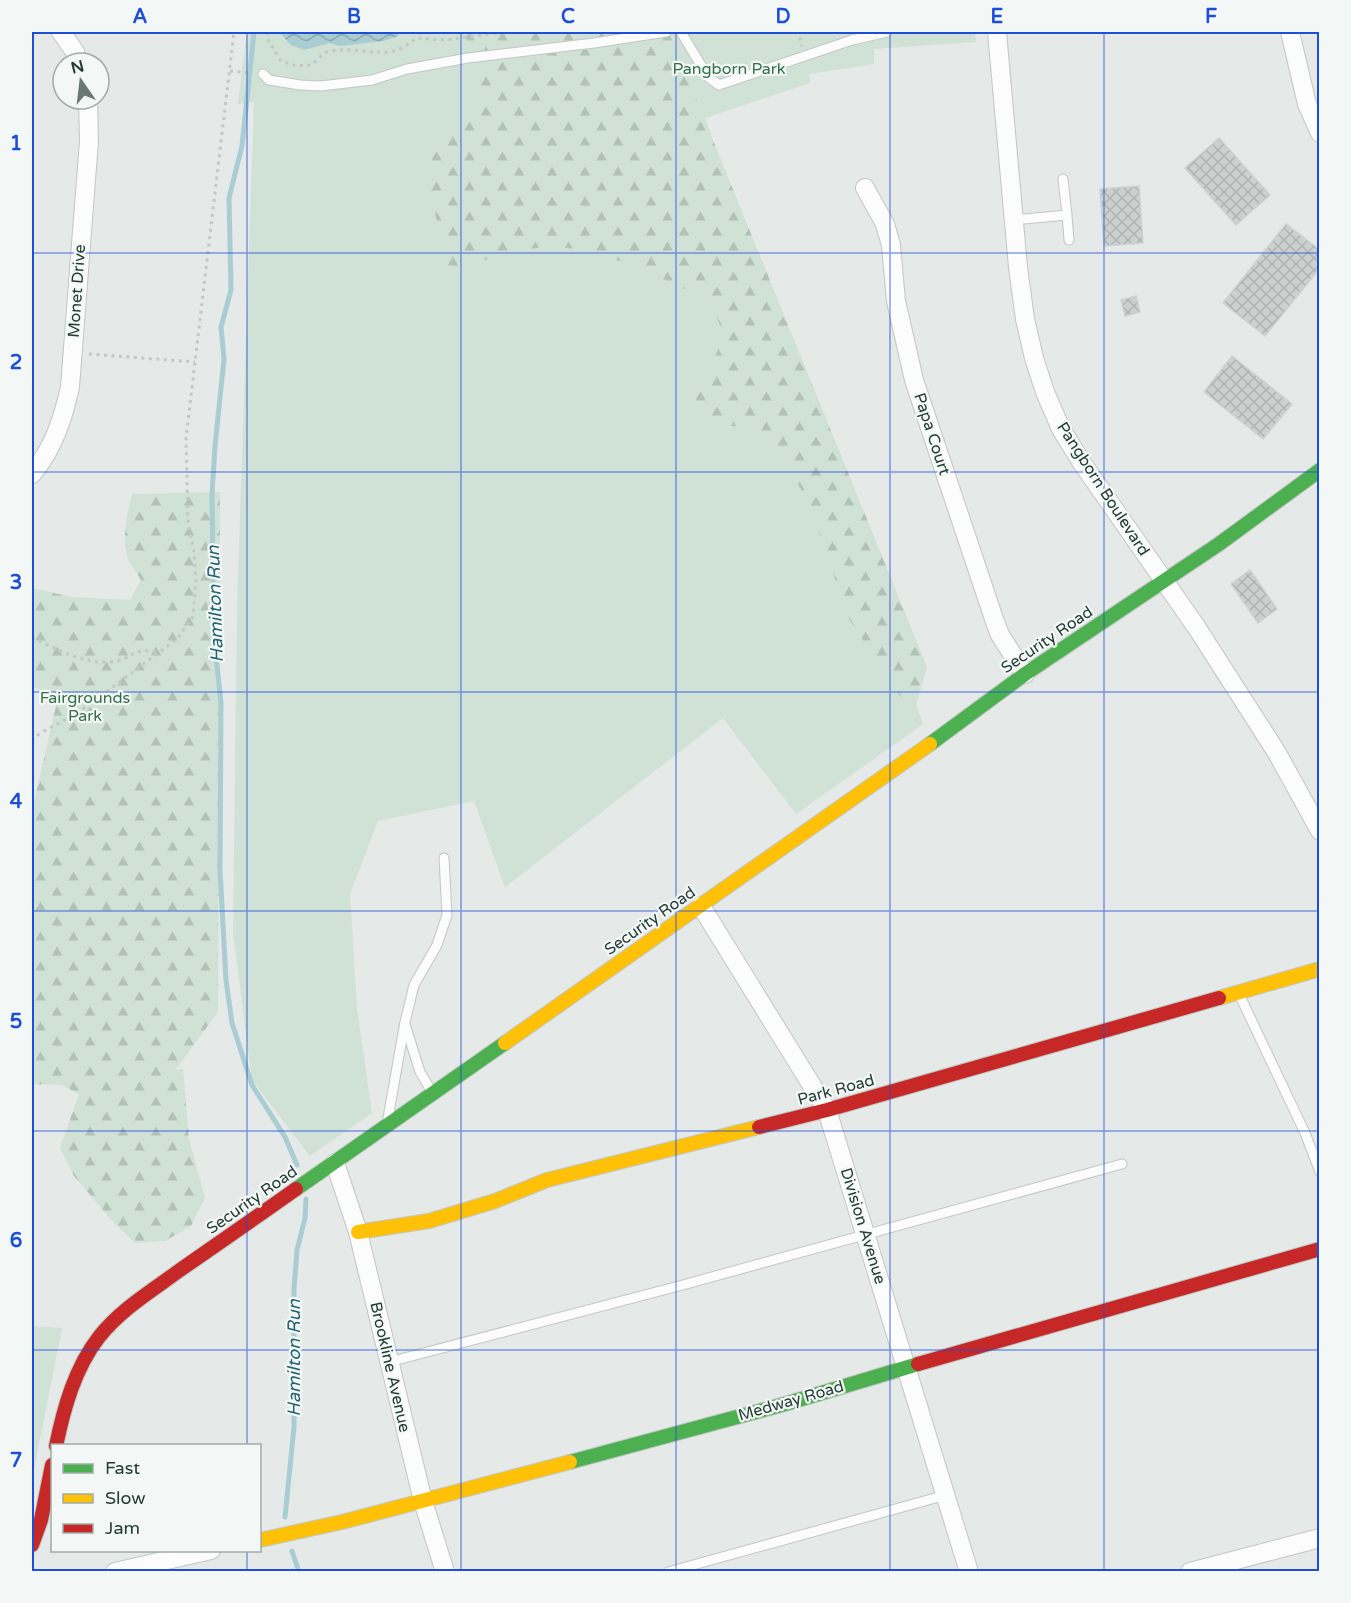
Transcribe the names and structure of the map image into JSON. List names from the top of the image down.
{
  "streets": {
    "street": [
      "Monet Drive",
      "Papa Court",
      "Pangborn Boulevard",
      "Security Road",
      "Park Road",
      "Division Avenue",
      "Brookline Avenue",
      "Medway Road"
    ]
  },
  "crossings": [
    ["Papa Court", "Security Road"],
    ["Pangborn Boulevard", "Security Road"],
    ["Security Road", "Division Avenue"],
    ["Security Road", "Brookline Avenue"],
    ["Park Road", "Division Avenue"],
    ["Park Road", "Brookline Avenue"],
    ["Division Avenue", "Medway Road"],
    ["Brookline Avenue", "Medway Road"]
  ],
  "water": ["Hamilton Run"],
  "parks": ["Pangborn Park", "Fairgrounds Park"],
  "legend": ["Fast", "Slow", "Jam"],
  "north": "top",
  "grid": {
    "columns": [
      "A",
      "B",
      "C",
      "D",
      "E",
      "F"
    ],
    "rows": [
      "1",
      "2",
      "3",
      "4",
      "5",
      "6",
      "7"
    ]
  }
}
